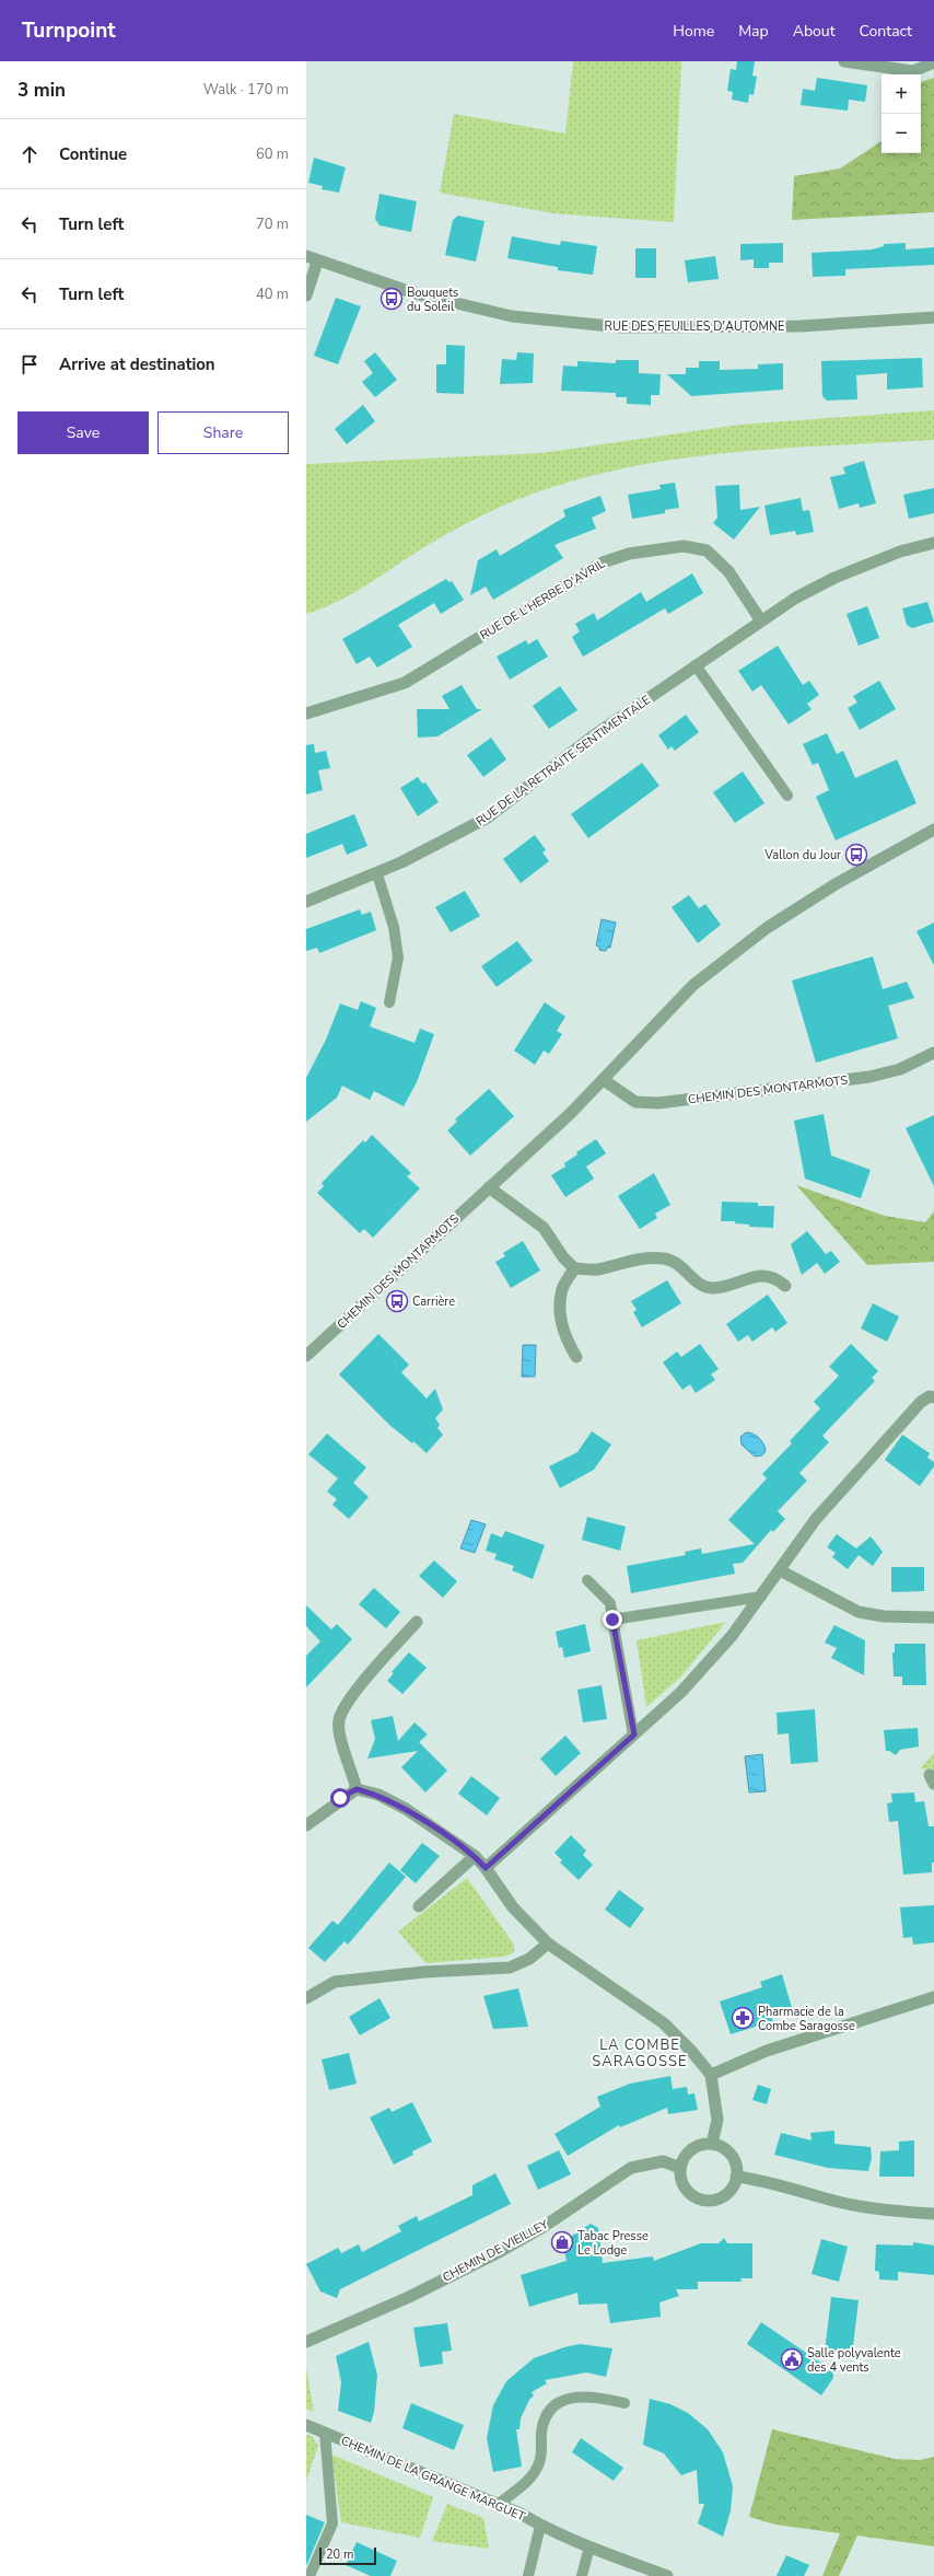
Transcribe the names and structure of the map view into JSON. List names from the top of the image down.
{
  "streets": {
    "street": [
      "RUE DES FEUILLES D'AUTOMNE",
      "RUE DE L'HERBE D'AVRIL",
      "RUE DE LA RETRAITE SENTIMENTALE",
      "CHEMIN DES MONTARMOTS",
      "CHEMIN DE VIEILLEY",
      "CHEMIN DE LA GRANGE MARGUET"
    ]
  },
  "crossings": [
    ["RUE DE L'HERBE D'AVRIL", "RUE DE LA RETRAITE SENTIMENTALE"]
  ],
  "districts": ["LA COMBE SARAGOSSE"],
  "places": {
    "bus stop": ["Bouquets du Soleil", "Vallon du Jour", "Carrière"],
    "pharmacy": ["Pharmacie de la Combe Saragosse"],
    "shop": ["Tabac Presse Le Lodge"],
    "public building": ["Salle polyvalente des 4 vents"]
  },
  "scale_bar": "20 m",
  "page": {
    "header": "Turnpoint",
    "nav": [
      "Home",
      "Map",
      "About",
      "Contact"
    ],
    "heading": ["3 min", "Walk · 170 m"],
    "map_buttons": ["+", "−"],
    "list": [
      ["Continue", "60 m"],
      ["Turn left", "70 m"],
      ["Turn left", "40 m"],
      "Arrive at destination"
    ],
    "buttons": ["Save", "Share"],
    "scale": "20 m"
  }
}
